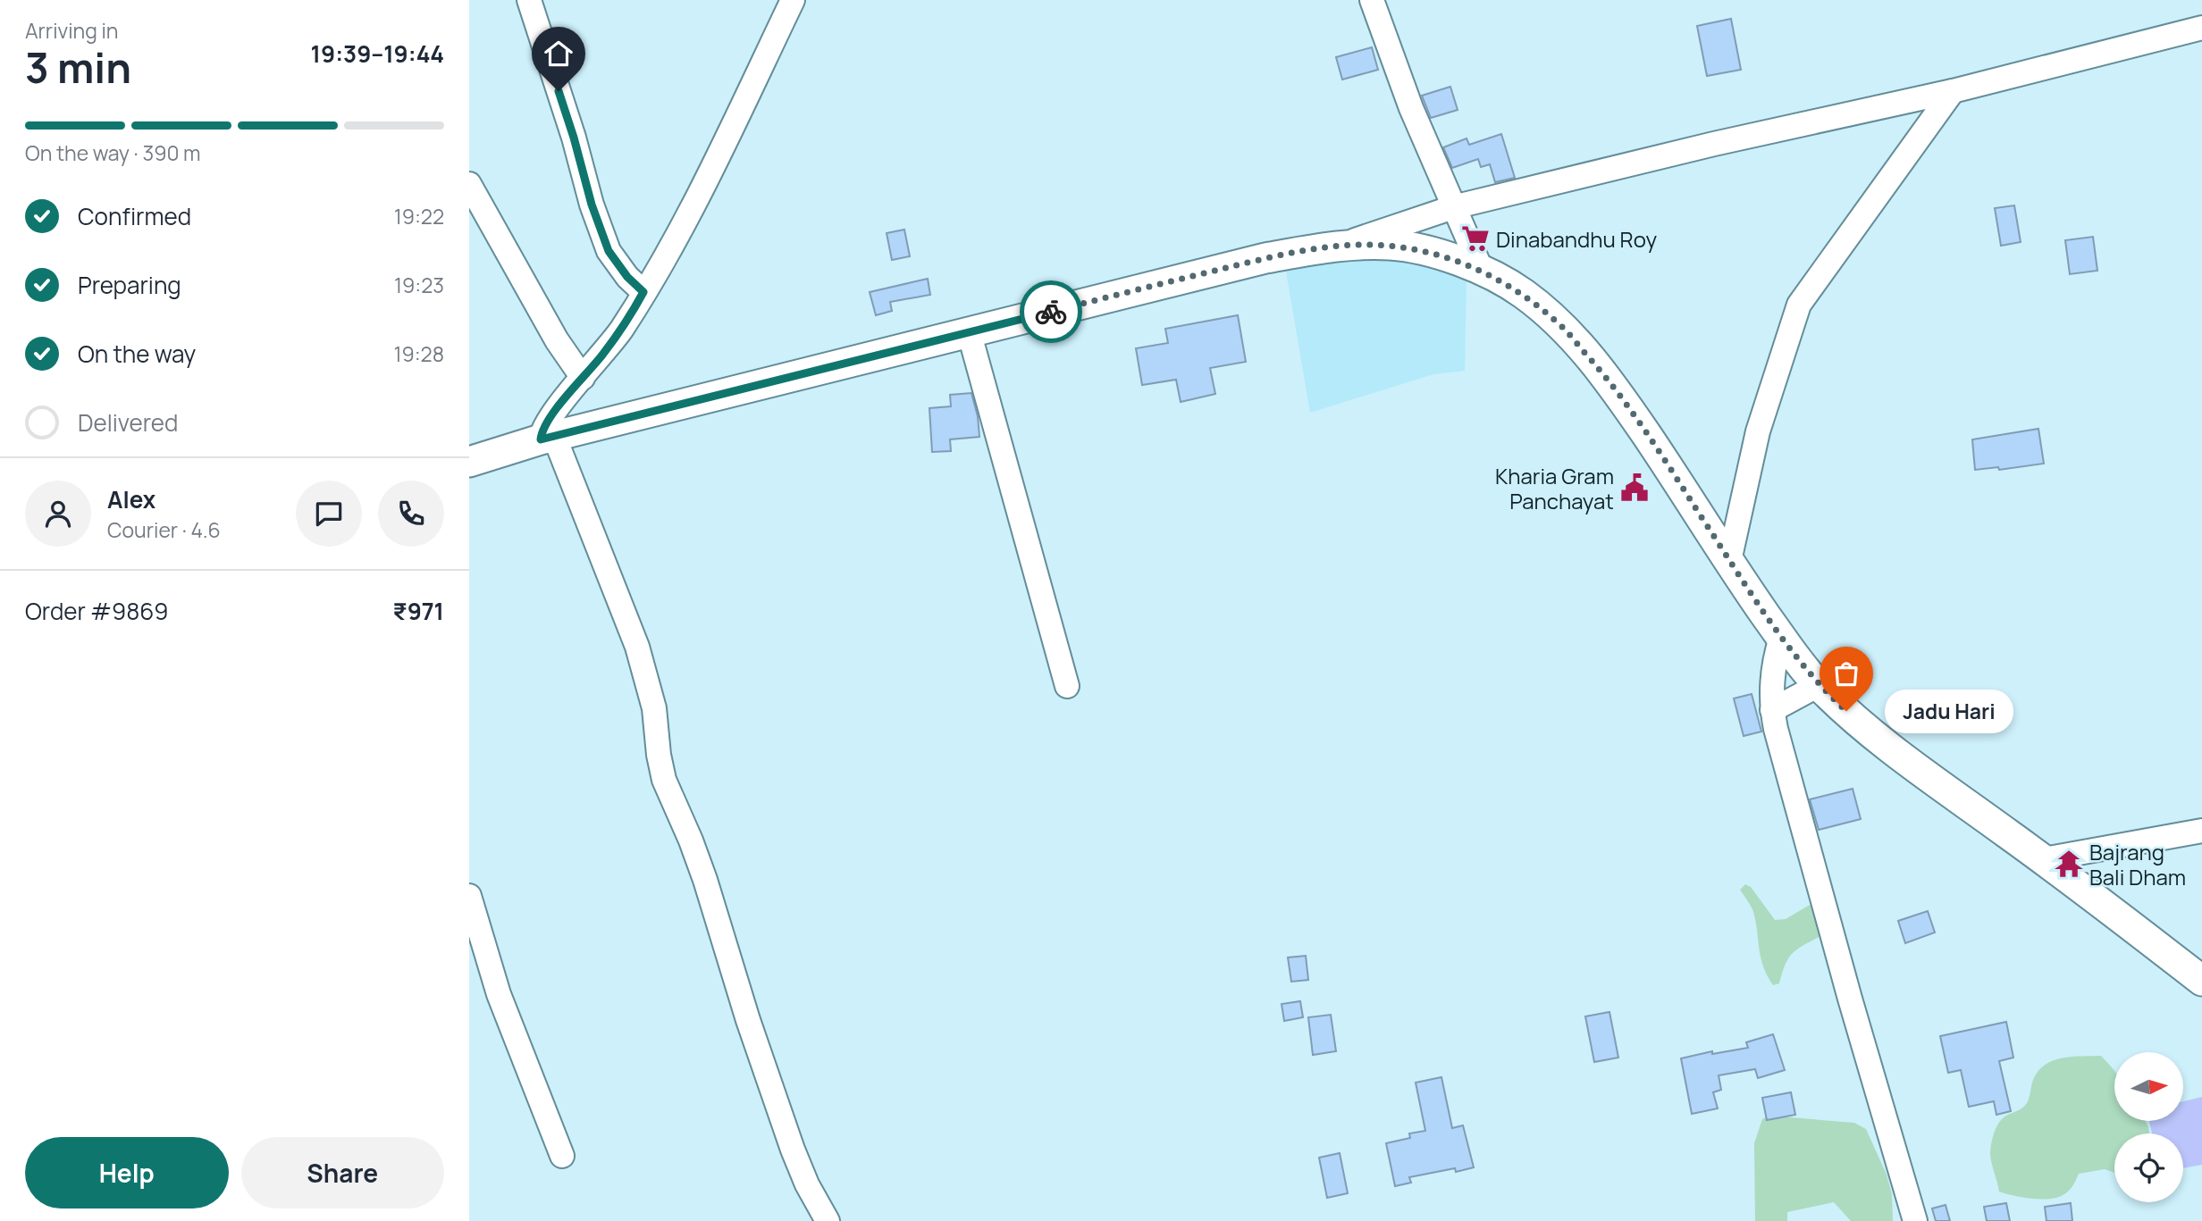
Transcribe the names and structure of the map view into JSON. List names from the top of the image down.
{
  "places": {
    "supermarket": ["Dinabandhu Roy"],
    "public building": ["Kharia Gram Panchayat"],
    "other": ["Jadu Hari"],
    "temple": ["Bajrang Bali Dham"]
  },
  "north": "right",
  "page": {
    "heading": ["3 min", "Arriving in", "19:39–19:44"],
    "panel": [
      "Alex",
      "Courier · 4.6",
      "Order #9869",
      "₹971"
    ],
    "bar": "On the way · 390 m",
    "list": [
      ["Confirmed", "19:22"],
      ["Preparing", "19:23"],
      ["On the way", "19:28"],
      "Delivered"
    ],
    "bubble": "Jadu Hari",
    "buttons": ["Help", "Share"]
  }
}
